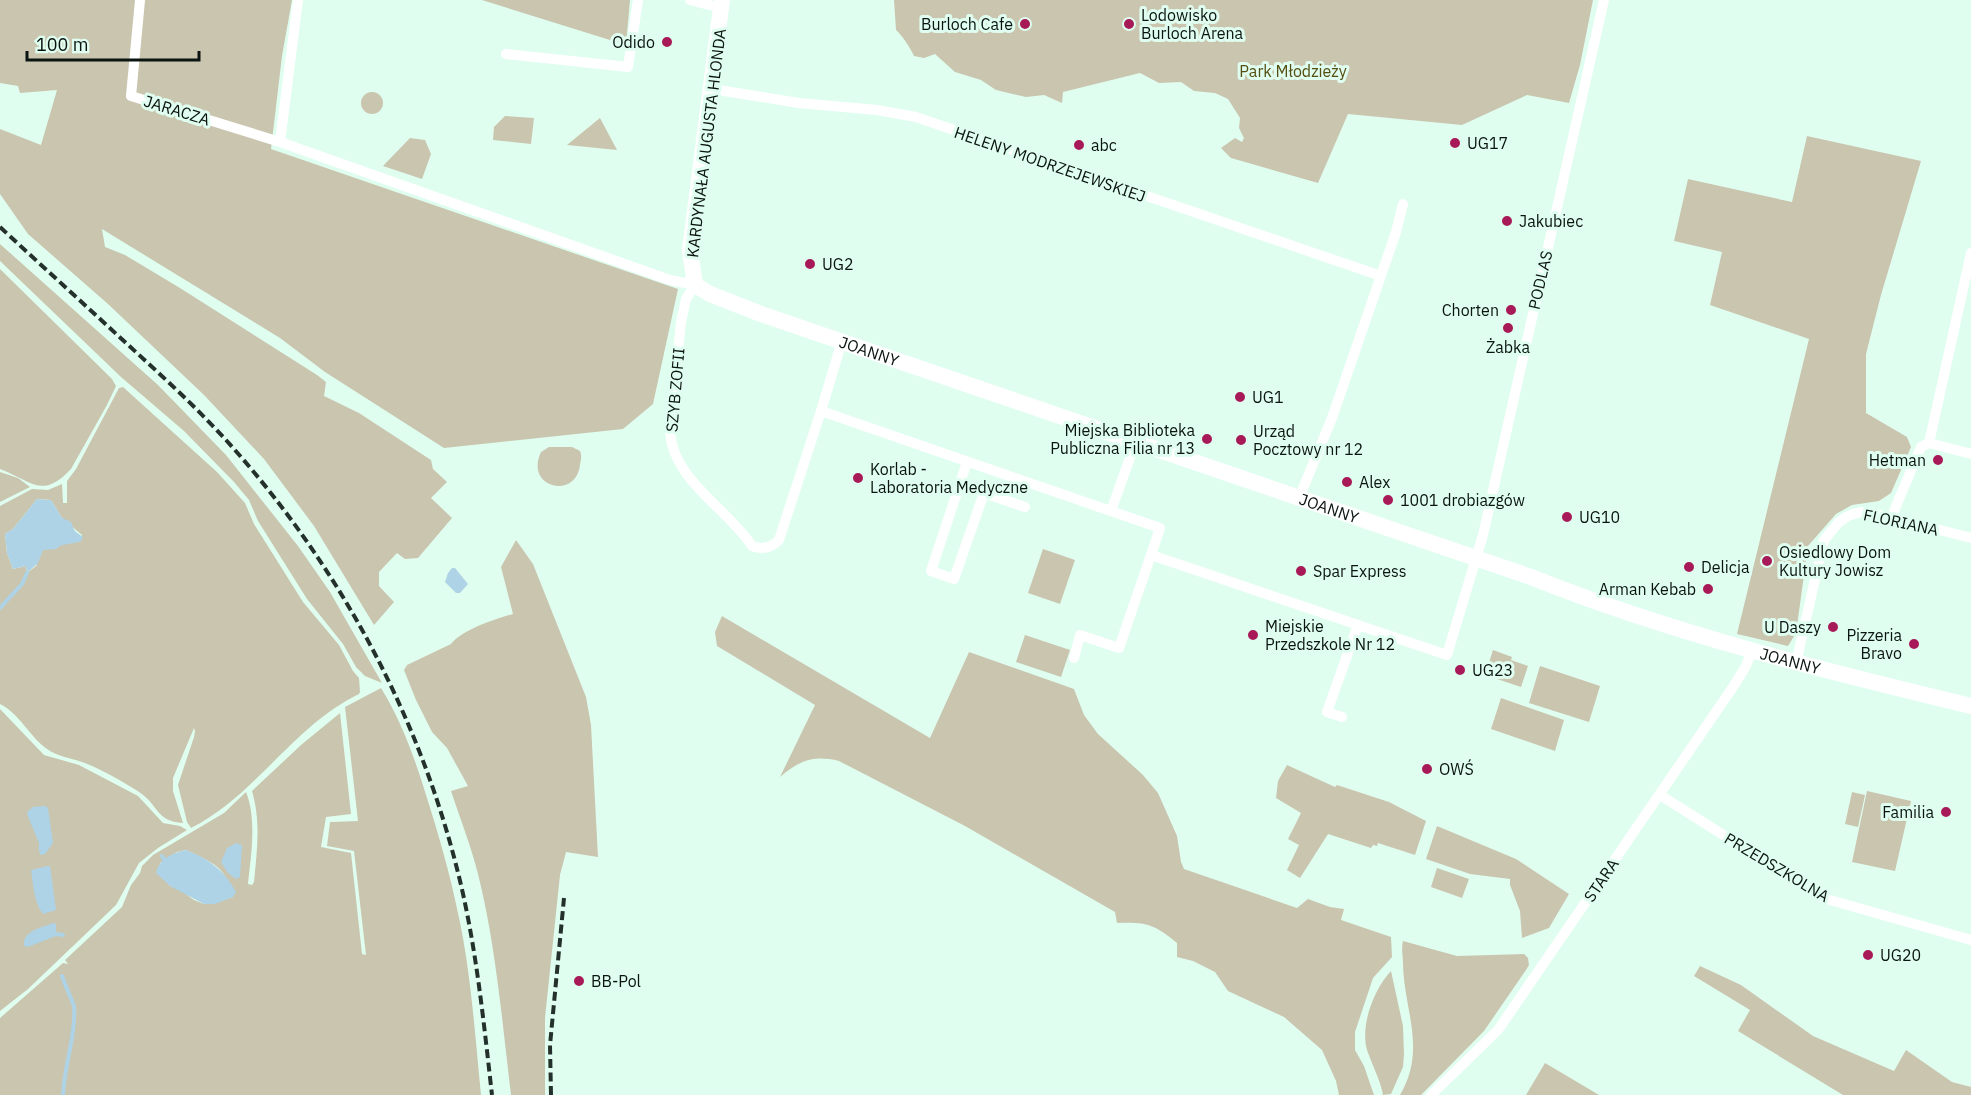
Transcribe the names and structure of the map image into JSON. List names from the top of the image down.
{
  "streets": {
    "street": [
      "JARACZA",
      "KARDYNAŁA AUGUSTA HLONDA",
      "HELENY MODRZEJEWSKIEJ",
      "PODLAS",
      "JOANNY",
      "SZYB ZOFII",
      "FLORIANA",
      "PRZEDSZKOLNA",
      "STARA"
    ]
  },
  "crossings": [
    ["KARDYNAŁA AUGUSTA HLONDA", "HELENY MODRZEJEWSKIEJ"],
    ["KARDYNAŁA AUGUSTA HLONDA", "JOANNY"],
    ["KARDYNAŁA AUGUSTA HLONDA", "SZYB ZOFII"],
    ["PODLAS", "JOANNY"],
    ["JOANNY", "SZYB ZOFII"],
    ["JOANNY", "FLORIANA"],
    ["JOANNY", "STARA"],
    ["PRZEDSZKOLNA", "STARA"]
  ],
  "parks": ["Park Młodzieży"],
  "places": [
    "Burloch Cafe",
    "Lodowisko Burloch Arena",
    "Odido",
    "UG17",
    "abc",
    "Jakubiec",
    "UG2",
    "Chorten",
    "Żabka",
    "UG1",
    "Miejska Biblioteka Publiczna Filia nr 13",
    "Urząd Pocztowy nr 12",
    "Hetman",
    "Korlab - Laboratoria Medyczne",
    "Alex",
    "1001 drobiazgów",
    "UG10",
    "Osiedlowy Dom Kultury Jowisz",
    "Delicja",
    "Spar Express",
    "Arman Kebab",
    "U Daszy",
    "Miejskie Przedszkole Nr 12",
    "Pizzeria Bravo",
    "UG23",
    "OWŚ",
    "Familia",
    "UG20",
    "BB-Pol"
  ],
  "scale_bar": "100 m"
}
